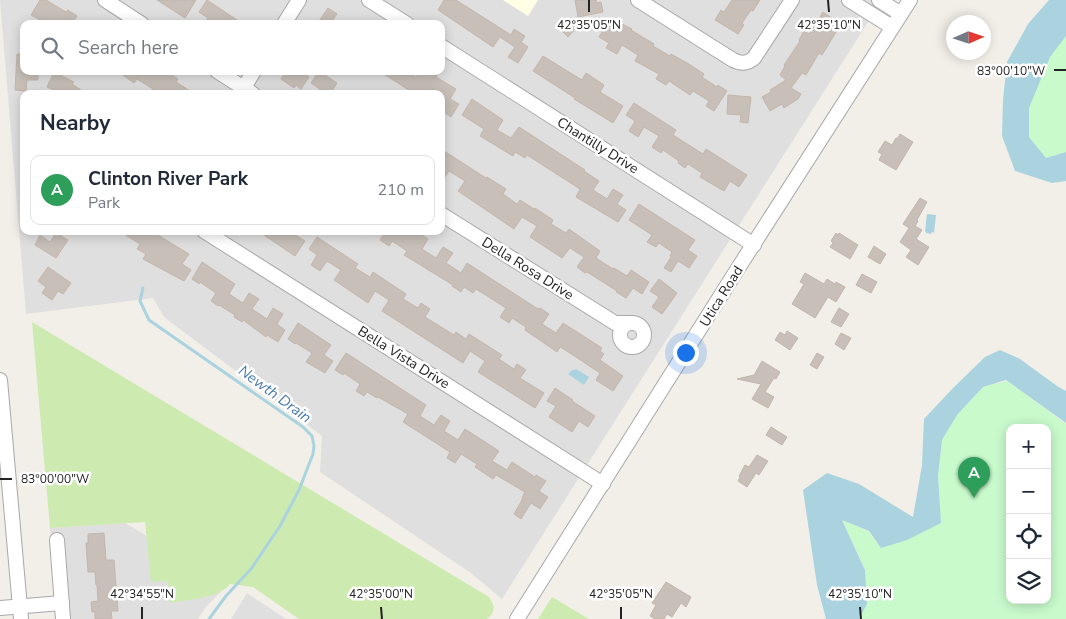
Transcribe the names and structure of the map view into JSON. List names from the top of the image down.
{
  "streets": {
    "street": [
      "Chantilly Drive",
      "Della Rosa Drive",
      "Utica Road",
      "Bella Vista Drive"
    ]
  },
  "crossings": [
    ["Chantilly Drive", "Utica Road"],
    ["Utica Road", "Bella Vista Drive"]
  ],
  "water": ["Newth Drain"],
  "north": "right",
  "page": {
    "search": "Search here",
    "heading": "Nearby",
    "list": [
      {
        "mark": "A",
        "name": "Clinton River Park",
        "note": "Park",
        "value": "210 m"
      }
    ],
    "map_buttons": ["+", "−"],
    "pins": "A"
  },
  "coordinates": [
    "42°35'05\"N",
    "42°35'10\"N",
    "83°00'10\"W",
    "83°00'00\"W",
    "42°34'55\"N",
    "42°35'00\"N"
  ]
}
